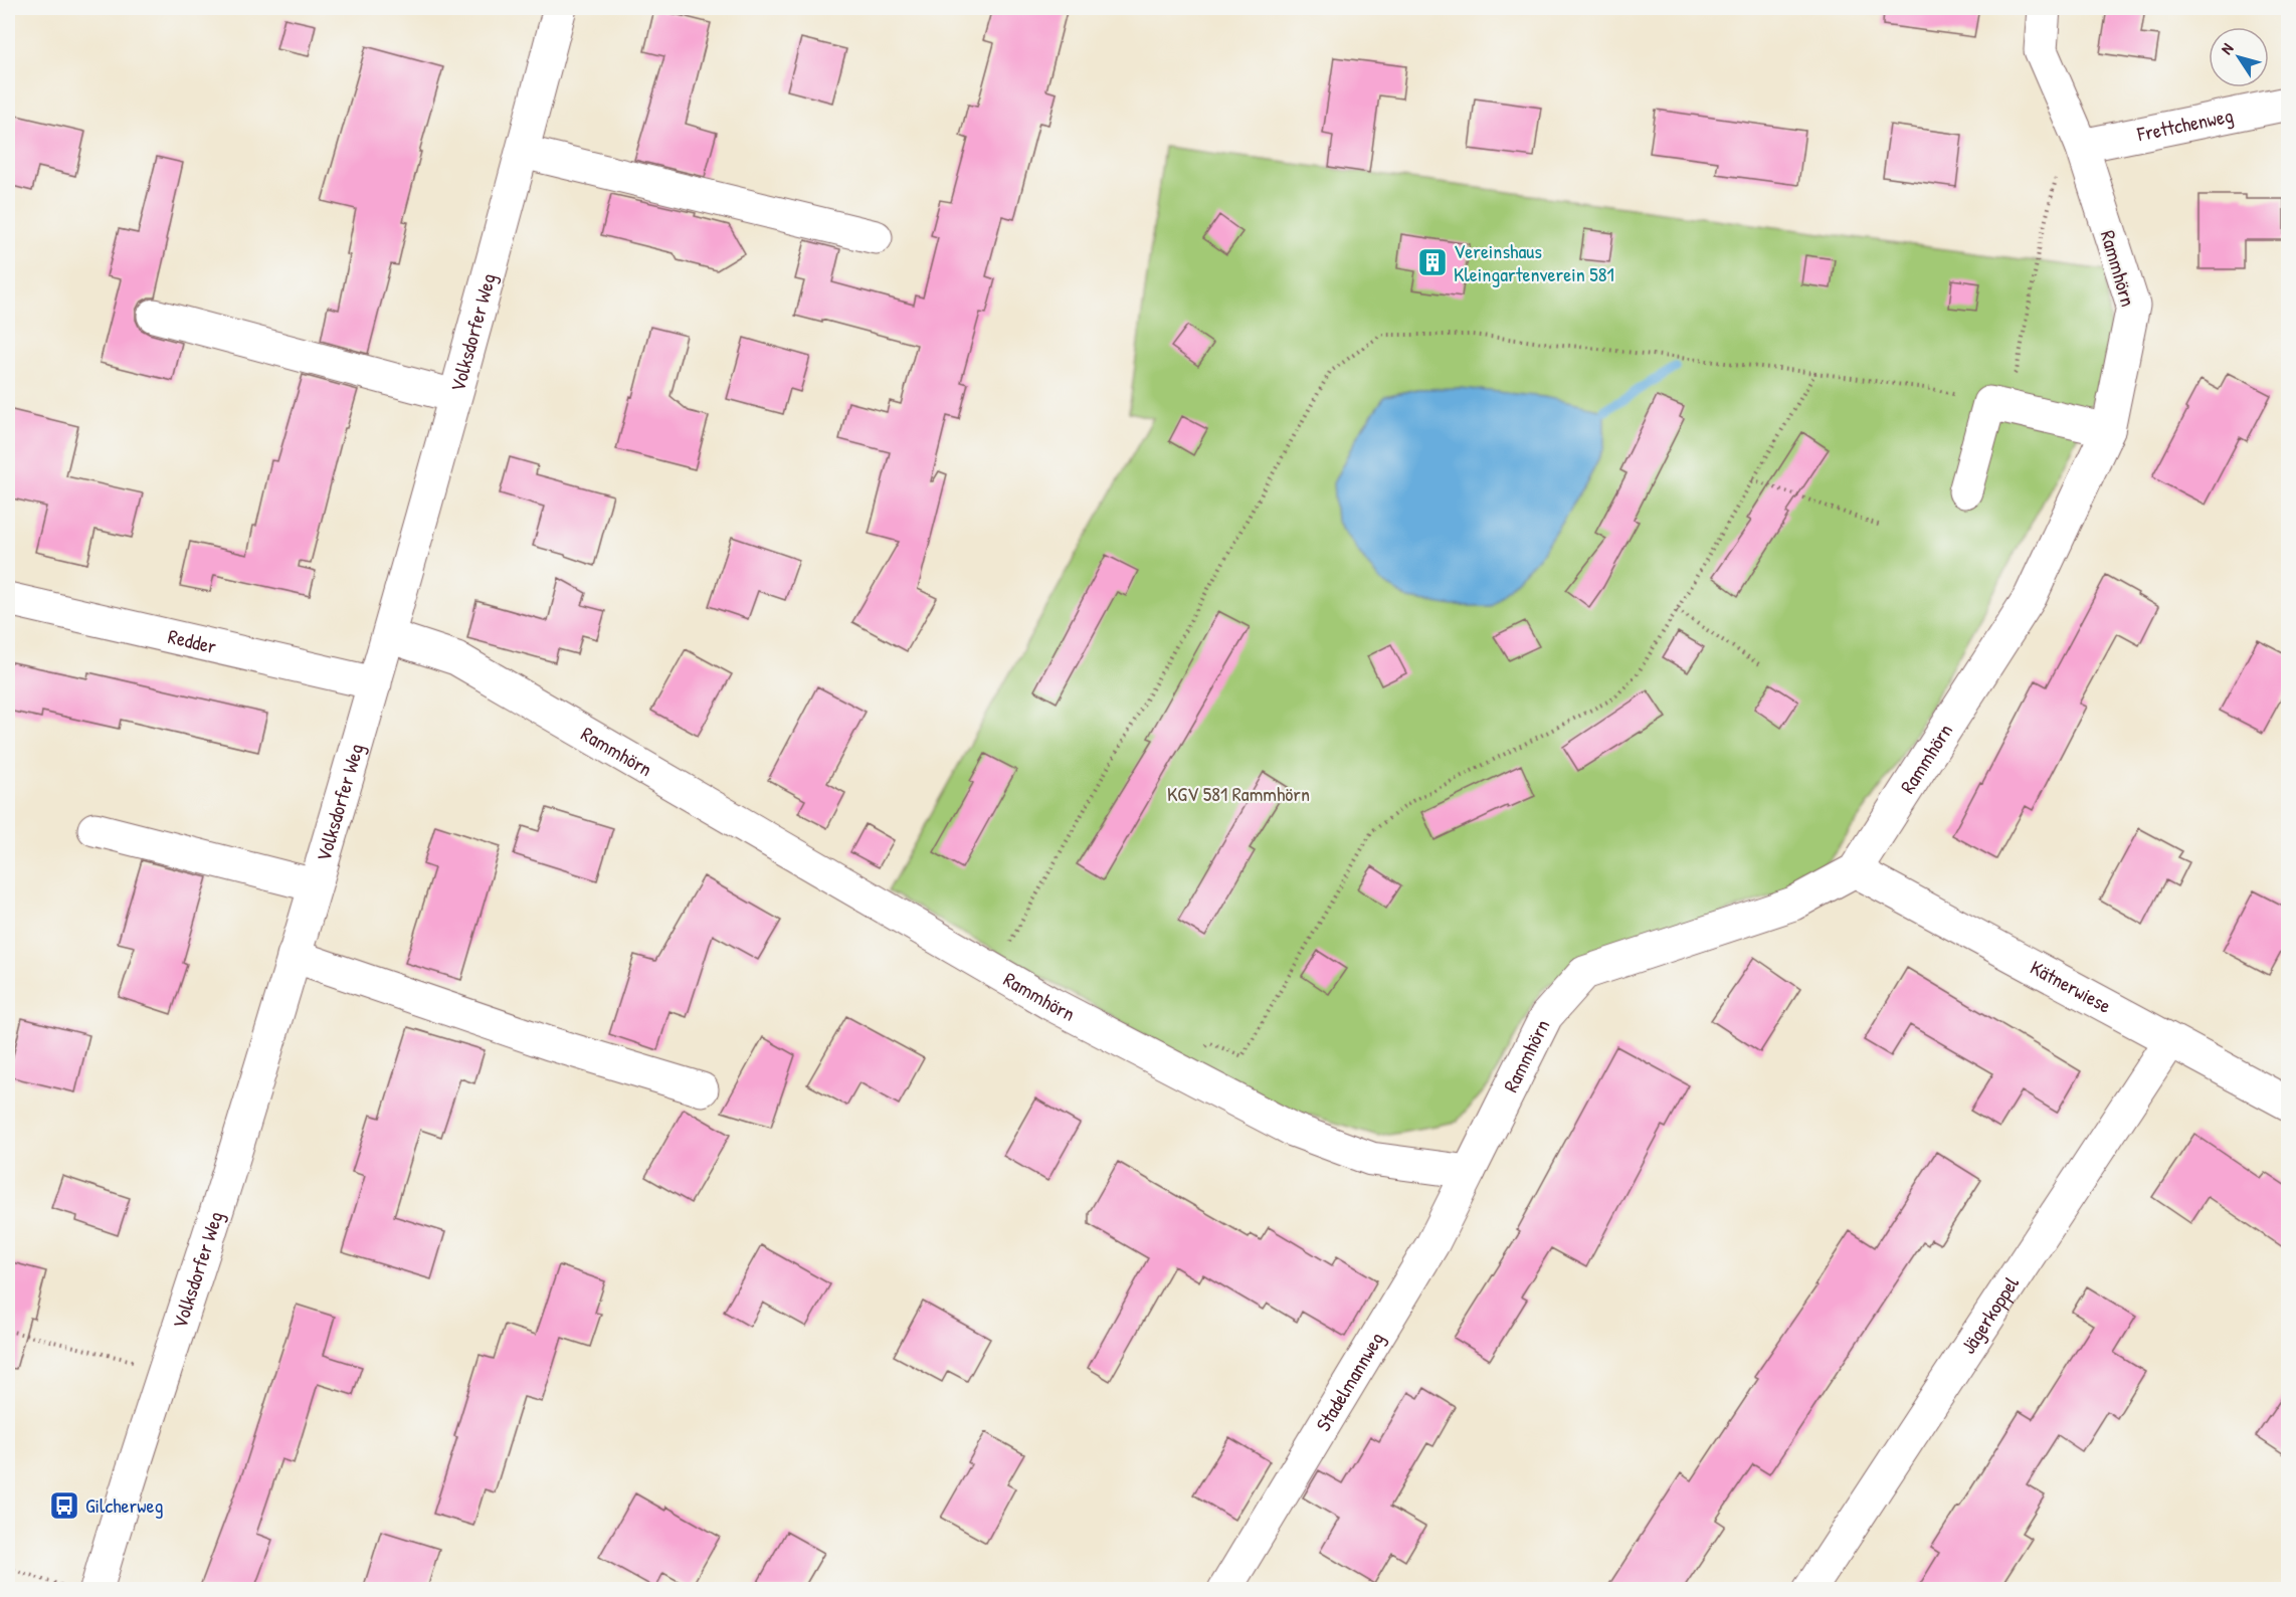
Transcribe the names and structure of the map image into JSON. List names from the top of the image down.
{
  "streets": {
    "street": [
      "Frettchenweg",
      "Rammhörn",
      "Volksdorfer Weg",
      "Redder",
      "Kätnerwiese",
      "Jägerkoppel",
      "Stadelmannweg"
    ]
  },
  "crossings": [
    ["Frettchenweg", "Rammhörn"],
    ["Rammhörn", "Volksdorfer Weg"],
    ["Rammhörn", "Kätnerwiese"],
    ["Rammhörn", "Stadelmannweg"],
    ["Volksdorfer Weg", "Redder"],
    ["Kätnerwiese", "Jägerkoppel"]
  ],
  "parks": ["KGV 581 Rammhörn"],
  "places": {
    "building": ["Vereinshaus Kleingartenverein 581"],
    "bus stop": ["Gilcherweg"]
  },
  "north": "top left"
}
